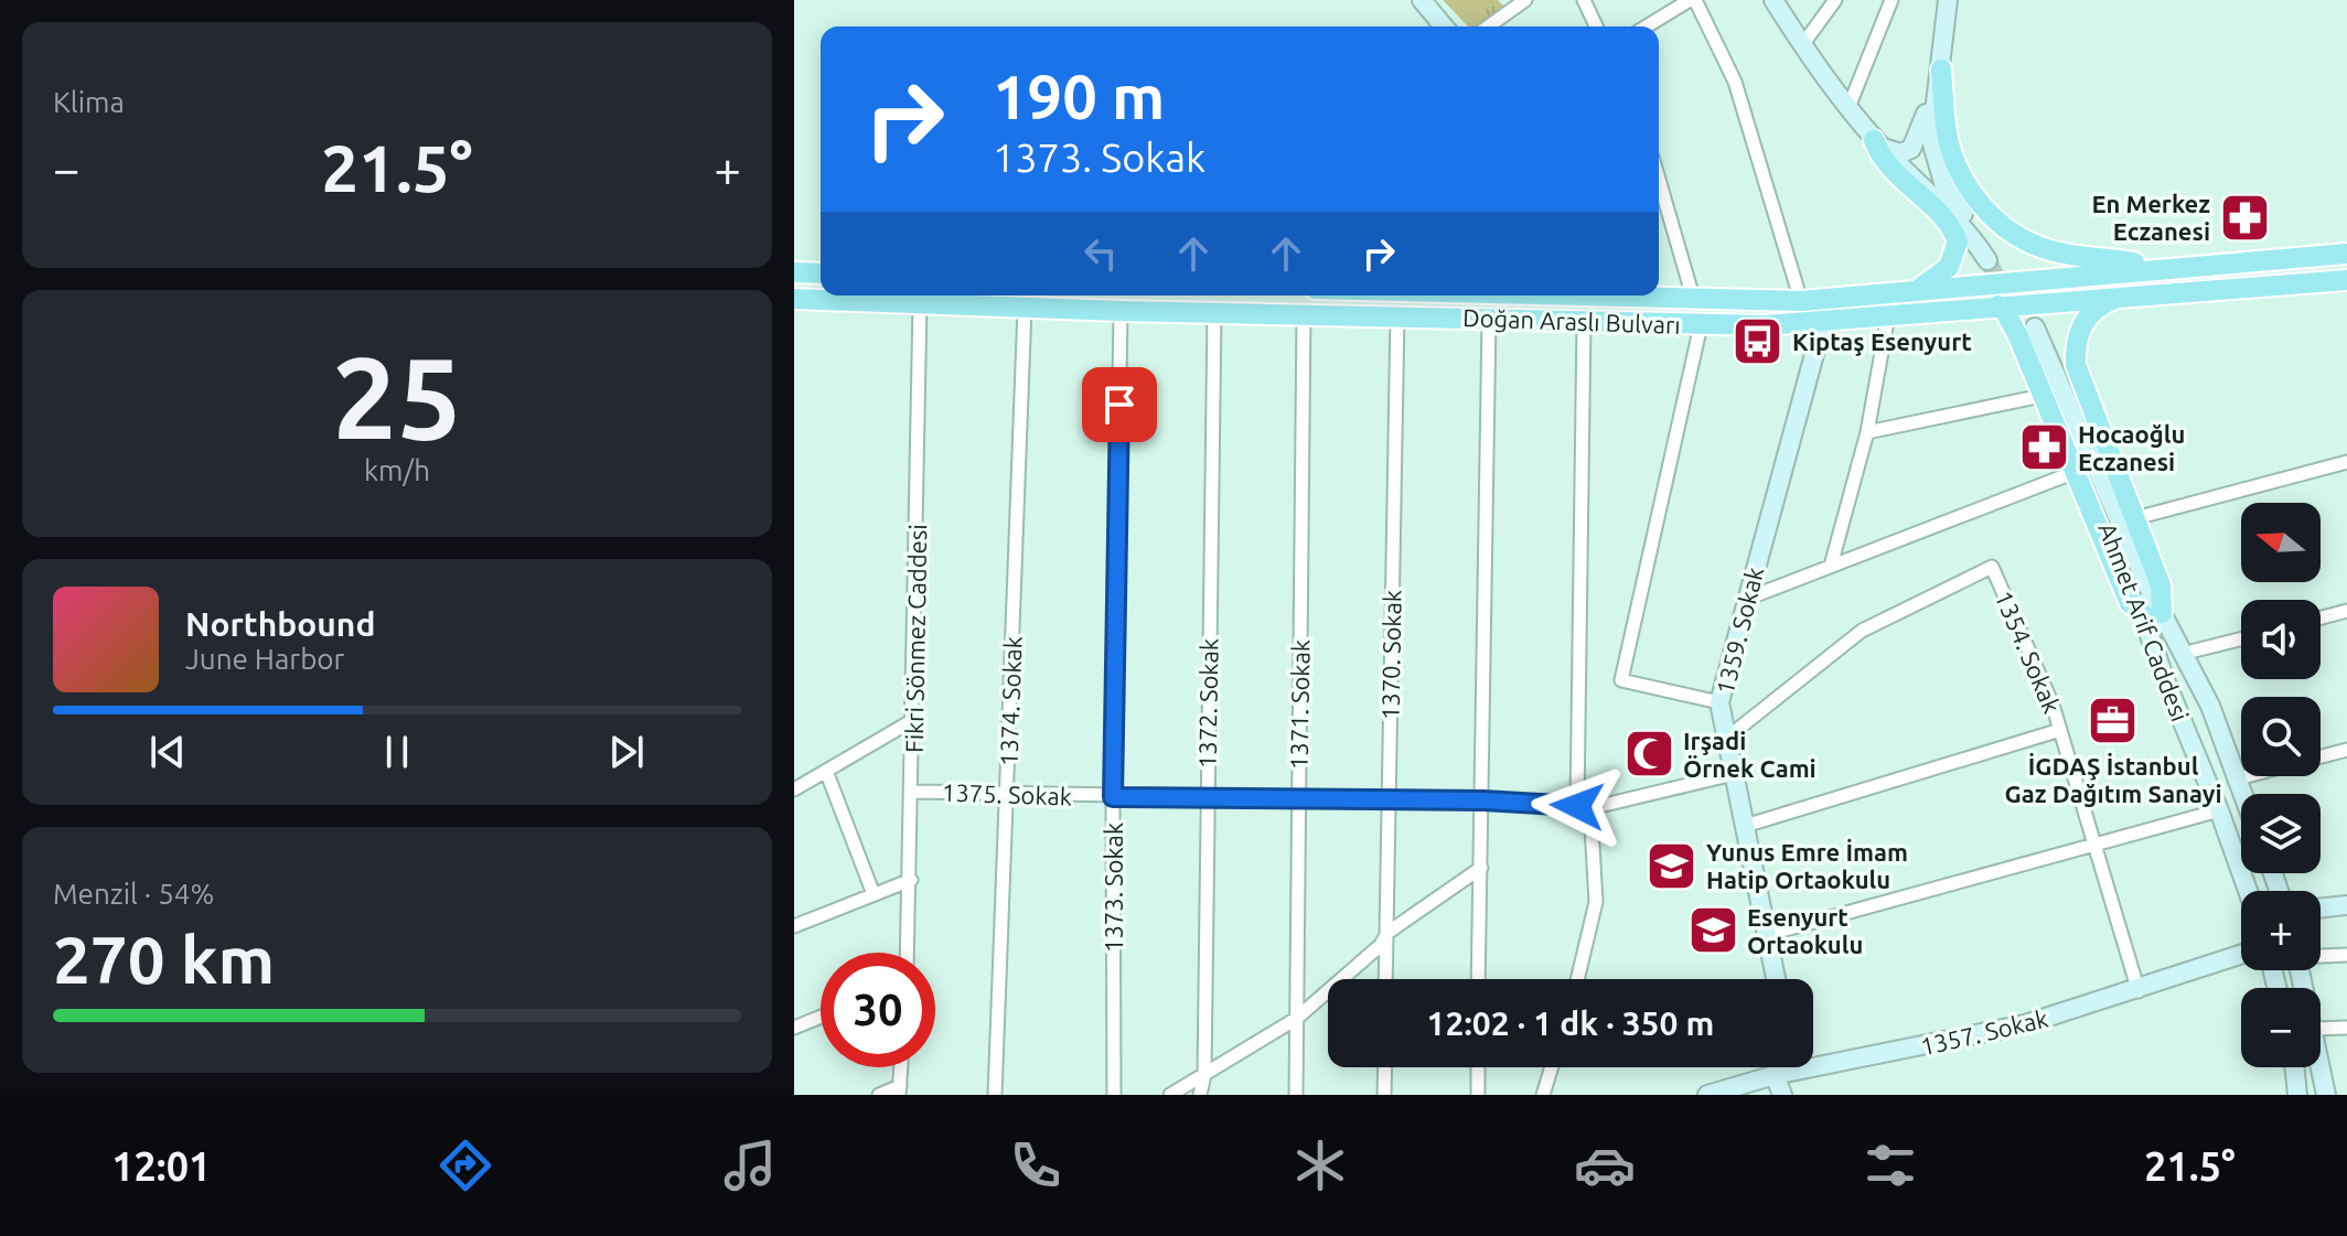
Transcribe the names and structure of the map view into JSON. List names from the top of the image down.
{
  "streets": {
    "main road": ["Doğan Araslı Bulvarı"],
    "street": [
      "Ahmet Arif Caddesi",
      "1359. Sokak",
      "Fikri Sönmez Caddesi",
      "1354. Sokak",
      "1370. Sokak",
      "1374. Sokak",
      "1372. Sokak",
      "1371. Sokak",
      "1375. Sokak",
      "1373. Sokak",
      "1357. Sokak"
    ]
  },
  "crossings": [
    ["Doğan Araslı Bulvarı", "1359. Sokak"],
    ["Doğan Araslı Bulvarı", "Fikri Sönmez Caddesi"],
    ["Doğan Araslı Bulvarı", "1370. Sokak"],
    ["Doğan Araslı Bulvarı", "1374. Sokak"],
    ["Doğan Araslı Bulvarı", "1372. Sokak"],
    ["Doğan Araslı Bulvarı", "1371. Sokak"],
    ["Doğan Araslı Bulvarı", "1373. Sokak"],
    ["1359. Sokak", "1354. Sokak"],
    ["1359. Sokak", "1375. Sokak"],
    ["Fikri Sönmez Caddesi", "1375. Sokak"],
    ["1354. Sokak", "1357. Sokak"],
    ["1370. Sokak", "1375. Sokak"],
    ["1374. Sokak", "1375. Sokak"],
    ["1372. Sokak", "1375. Sokak"],
    ["1371. Sokak", "1375. Sokak"],
    ["1375. Sokak", "1373. Sokak"]
  ],
  "places": {
    "pharmacy": ["En Merkez Eczanesi", "Hocaoğlu Eczanesi"],
    "bus stop": ["Kiptaş Esenyurt"],
    "office": ["İGDAŞ İstanbul Gaz Dağıtım Sanayi"],
    "mosque": ["Irşadi Örnek Cami"],
    "school or university": ["Yunus Emre İmam Hatip Ortaokulu", "Esenyurt Ortaokulu"]
  },
  "north": "left",
  "page": {
    "tile": [
      "Klima",
      ["25", "km/h"],
      ["Menzil · 54%", "270 km"]
    ],
    "turn": ["190 m", "1373. Sokak"],
    "heat": ["−", "21.5°", "+"],
    "map_buttons": ["+", "−"],
    "song": ["Northbound", "June Harbor"],
    "limit": "30",
    "trip": "12:02 · 1 dk · 350 m",
    "tabs": ["12:01", "21.5°"]
  }
}
